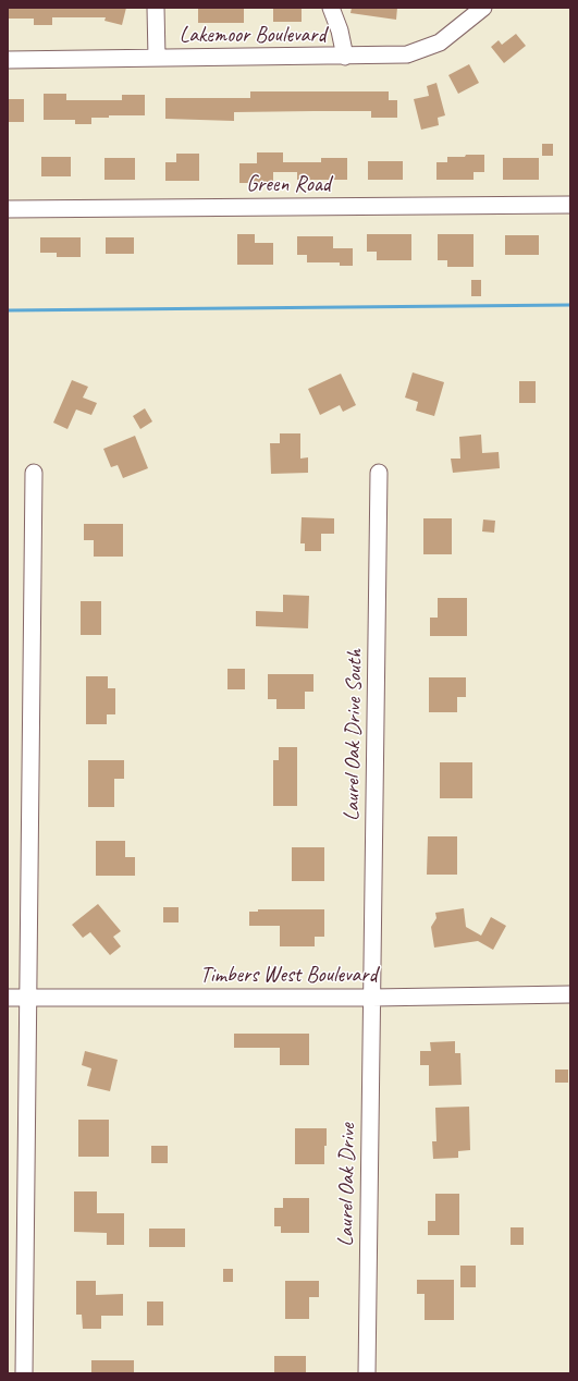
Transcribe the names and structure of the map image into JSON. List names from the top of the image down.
{
  "streets": {
    "street": [
      "Lakemoor Boulevard",
      "Green Road",
      "Laurel Oak Drive South",
      "Timbers West Boulevard",
      "Laurel Oak Drive"
    ]
  },
  "crossings": [
    ["Laurel Oak Drive South", "Timbers West Boulevard"],
    ["Laurel Oak Drive South", "Laurel Oak Drive"],
    ["Timbers West Boulevard", "Laurel Oak Drive"]
  ]
}
